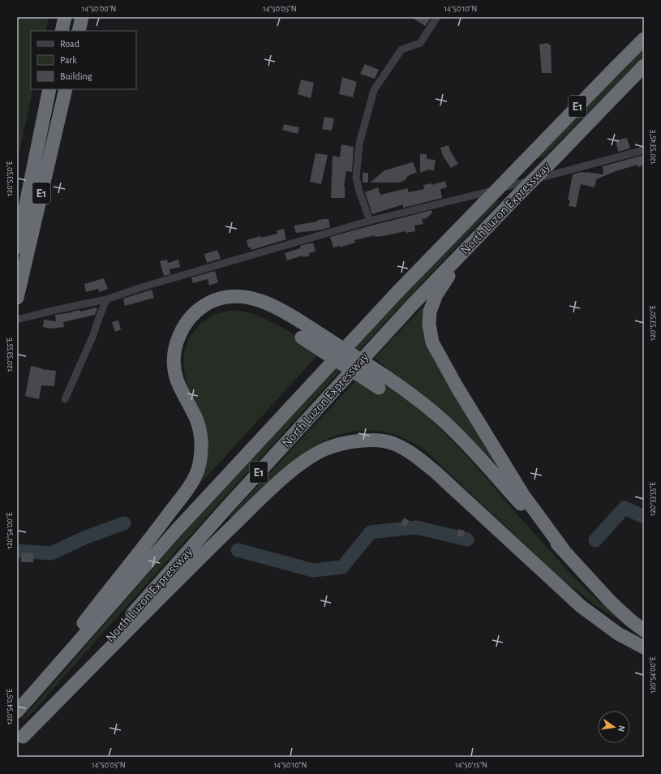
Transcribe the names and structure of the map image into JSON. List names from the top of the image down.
{
  "streets": {
    "highway": ["E1", "North Luzon Expressway"]
  },
  "legend": ["Road", "Park", "Building"],
  "north": "right",
  "coordinates": [
    "14°50'00\"N",
    "14°50'05\"N",
    "14°50'10\"N",
    "120°53'45\"E",
    "120°53'50\"E",
    "120°53'55\"E",
    "120°54'00\"E",
    "120°54'05\"E",
    "14°50'15\"N"
  ]
}
